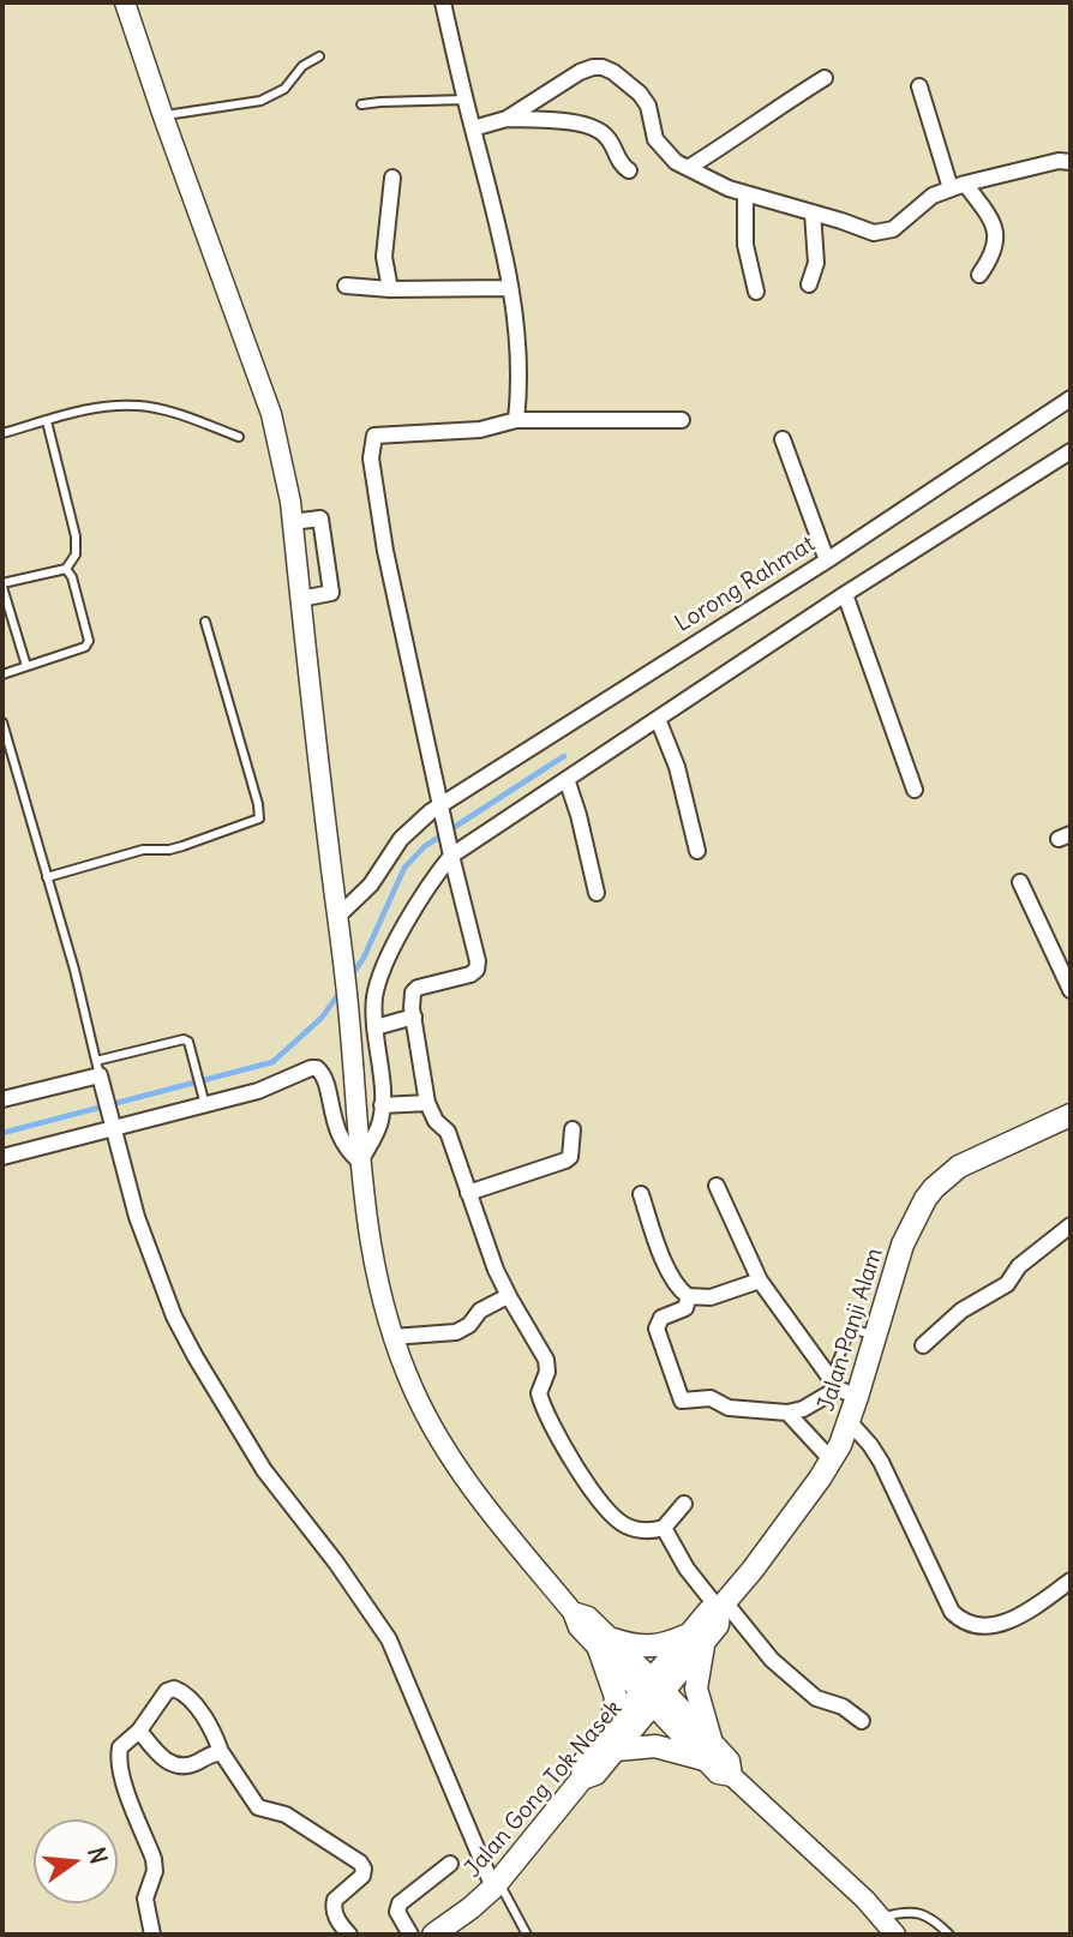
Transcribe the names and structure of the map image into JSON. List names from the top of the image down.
{
  "streets": {
    "main road": ["Jalan Panji Alam", "Jalan Gong Tok Nasek"],
    "street": ["Lorong Rahmat"]
  },
  "crossings": [
    ["Jalan Panji Alam", "Jalan Gong Tok Nasek"]
  ],
  "north": "right"
}
